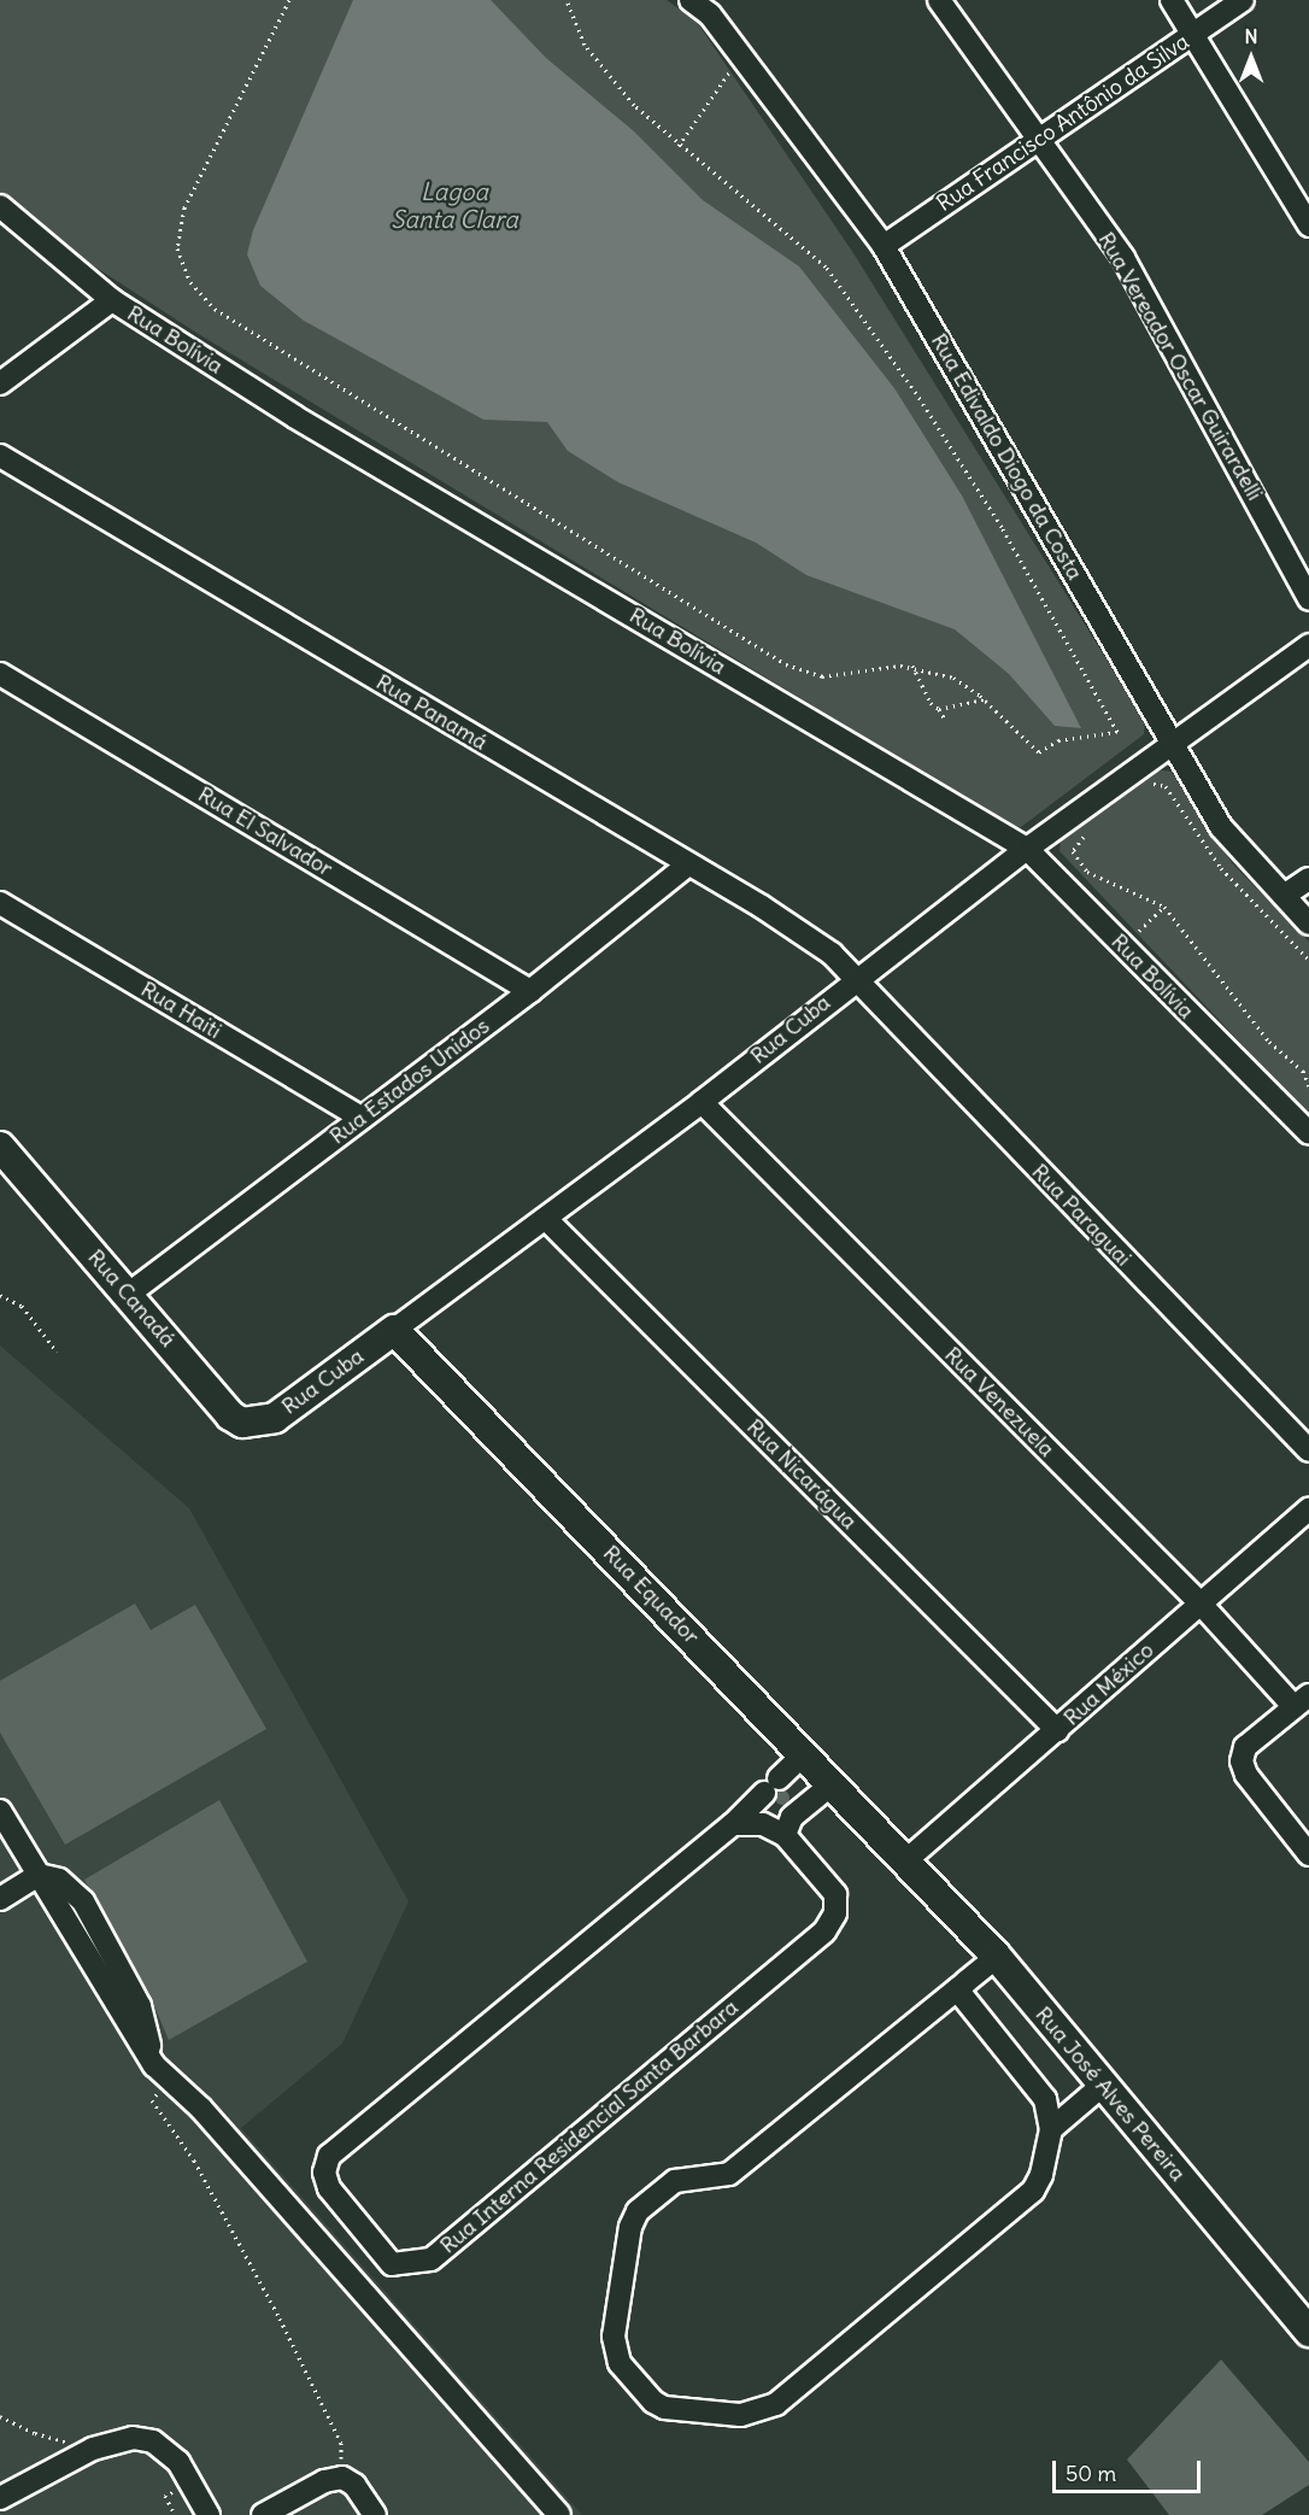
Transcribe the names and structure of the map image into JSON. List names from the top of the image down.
{
  "streets": {
    "main road": [
      "Rua Cuba",
      "Rua Canadá",
      "Rua Equador",
      "Rua José Alves Pereira"
    ],
    "street": [
      "Rua Francisco Antônio da Silva",
      "Rua Bolívia",
      "Rua Vereador Oscar Guirardelli",
      "Rua Edivaldo Diogo da Costa",
      "Rua Panamá",
      "Rua El Salvador",
      "Rua Haiti",
      "Rua Estados Unidos",
      "Rua Paraguai",
      "Rua Venezuela",
      "Rua Nicarágua",
      "Rua México",
      "Rua Interna Residencial Santa Barbara"
    ]
  },
  "crossings": [
    ["Rua Francisco Antônio da Silva", "Rua Vereador Oscar Guirardelli"],
    ["Rua Francisco Antônio da Silva", "Rua Edivaldo Diogo da Costa"],
    ["Rua Bolívia", "Rua Cuba"],
    ["Rua Edivaldo Diogo da Costa", "Rua Cuba"],
    ["Rua Panamá", "Rua Cuba"],
    ["Rua Panamá", "Rua Estados Unidos"],
    ["Rua Panamá", "Rua Paraguai"],
    ["Rua El Salvador", "Rua Estados Unidos"],
    ["Rua Haiti", "Rua Estados Unidos"],
    ["Rua Cuba", "Rua Paraguai"],
    ["Rua Cuba", "Rua Canadá"],
    ["Rua Cuba", "Rua Venezuela"],
    ["Rua Cuba", "Rua Nicarágua"],
    ["Rua Cuba", "Rua Equador"],
    ["Rua Estados Unidos", "Rua Canadá"],
    ["Rua Venezuela", "Rua México"],
    ["Rua Nicarágua", "Rua México"],
    ["Rua Equador", "Rua México"],
    ["Rua Equador", "Rua José Alves Pereira"],
    ["Rua Equador", "Rua Interna Residencial Santa Barbara"],
    ["Rua México", "Rua José Alves Pereira"]
  ],
  "water": ["Lagoa Santa Clara"],
  "scale_bar": "50 m",
  "north": "top"
}
